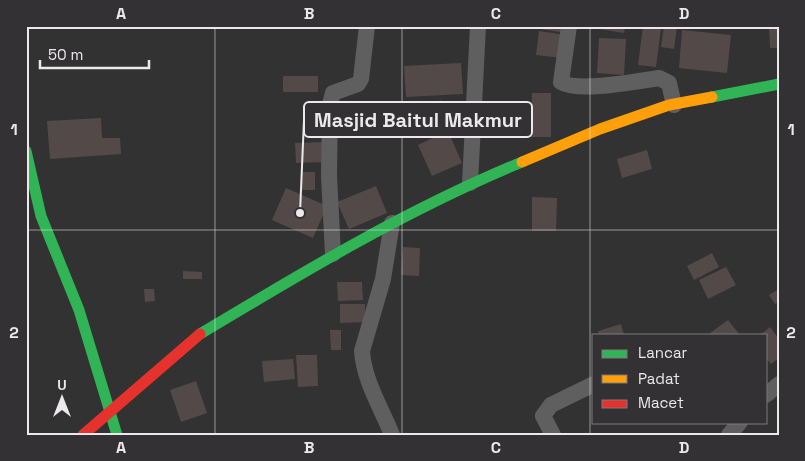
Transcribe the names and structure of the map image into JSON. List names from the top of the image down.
{
  "places": ["Masjid Baitul Makmur"],
  "legend": ["Lancar", "Padat", "Macet"],
  "scale_bar": "50 m",
  "north": "top",
  "grid": {
    "columns": [
      "A",
      "B",
      "C",
      "D"
    ],
    "rows": ["1", "2"]
  }
}
